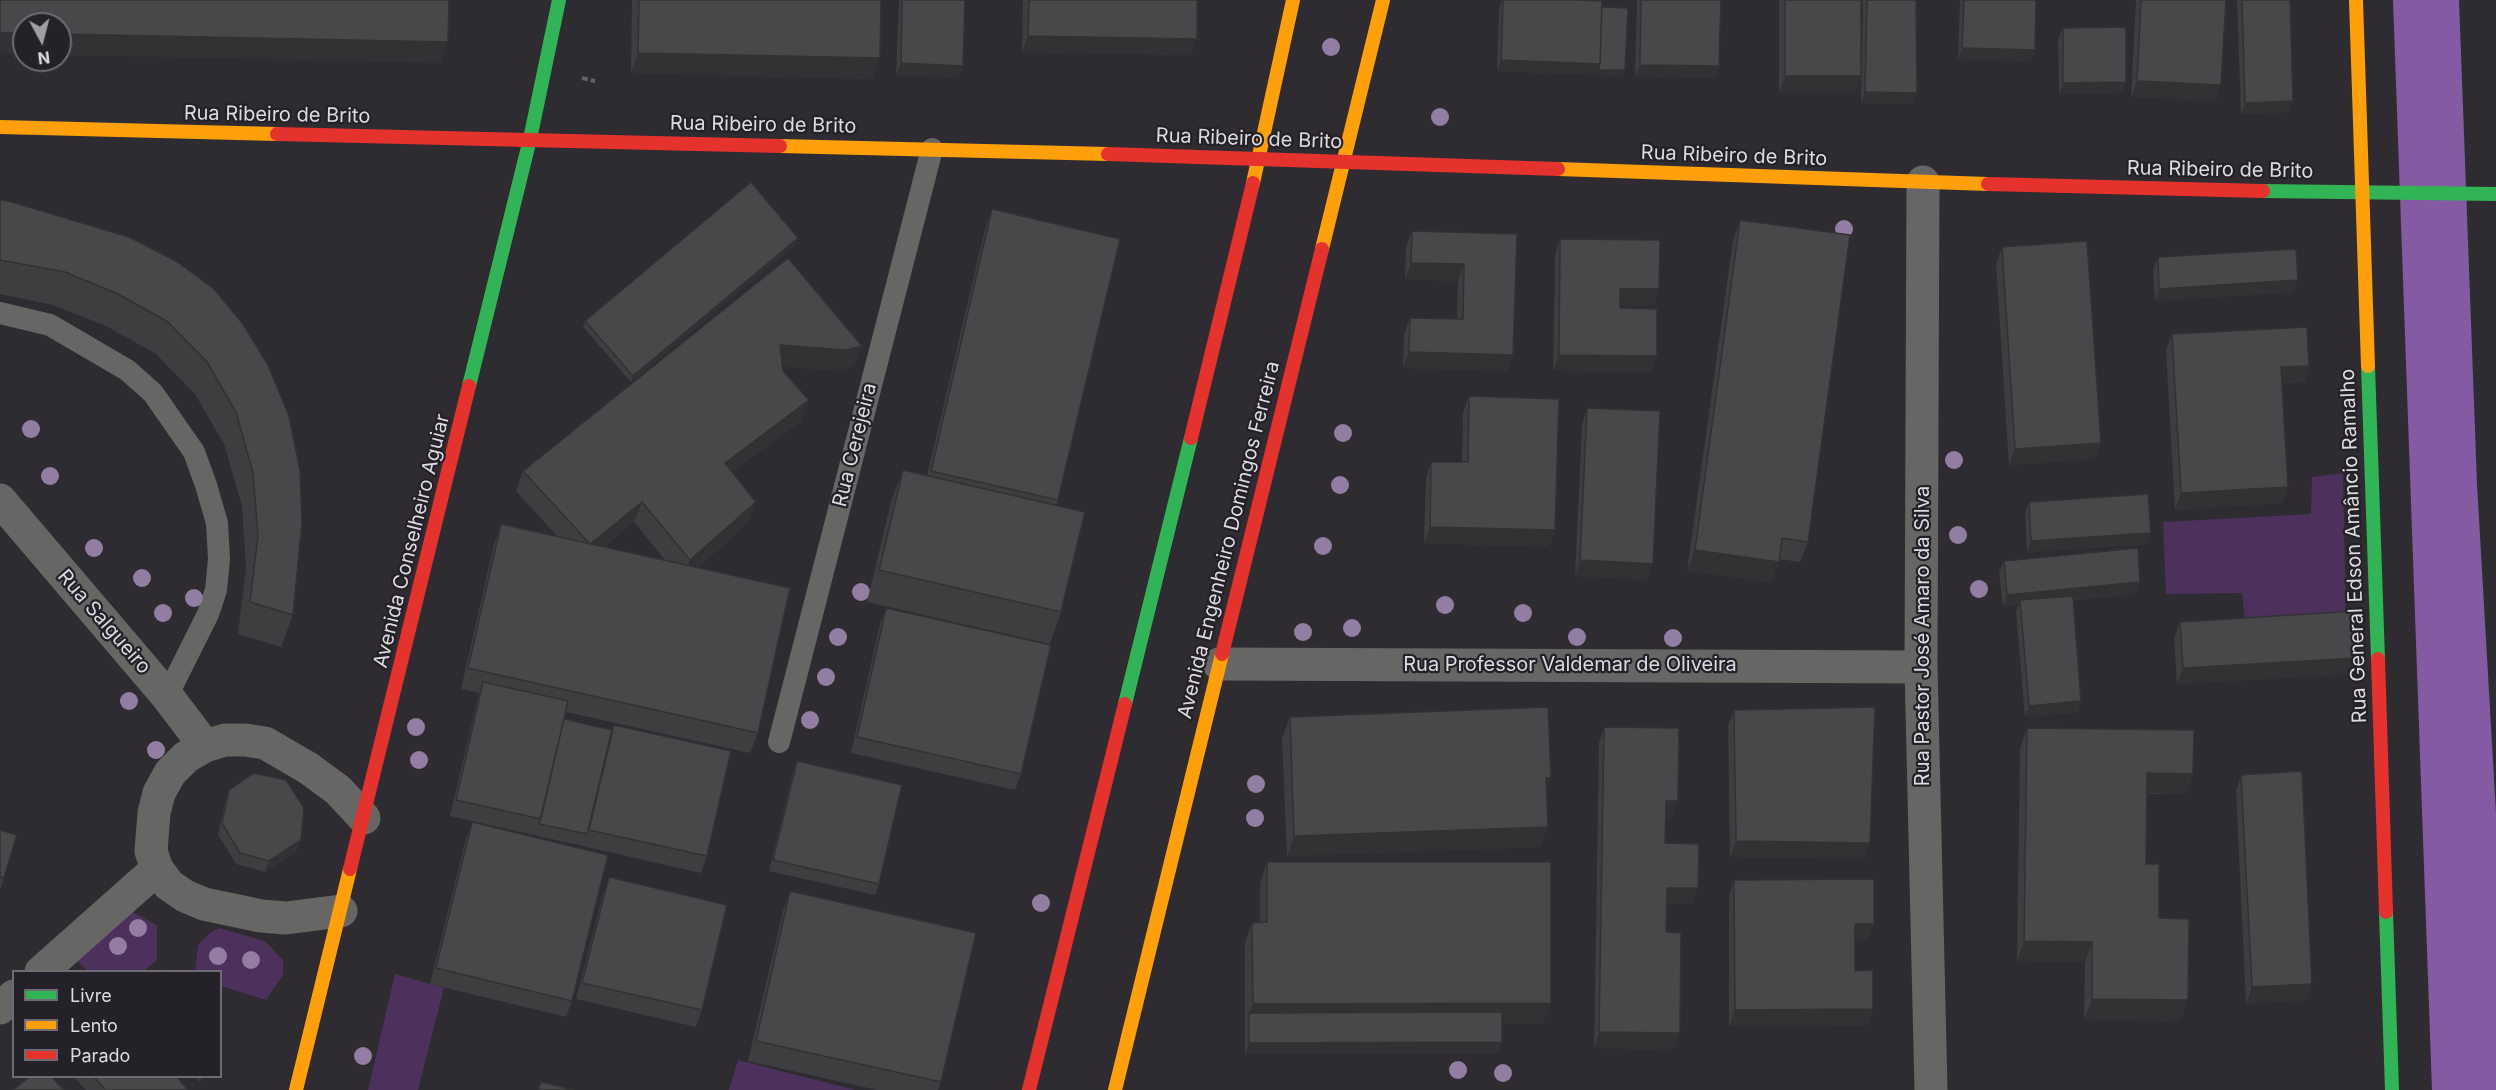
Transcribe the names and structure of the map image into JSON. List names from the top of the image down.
{
  "streets": {
    "main road": [
      "Rua Ribeiro de Brito",
      "Avenida Engenheiro Domingos Ferreira",
      "Avenida Conselheiro Aguiar",
      "Rua General Edson Amâncio Ramalho"
    ],
    "street": ["Rua Salgueiro", "Rua Pastor José Amaro da Silva", "Rua Professor Valdemar de Oliveira"],
    "lane": ["Rua Cerejeira"]
  },
  "crossings": [
    ["Rua Ribeiro de Brito", "Rua Cerejeira"],
    ["Rua Ribeiro de Brito", "Avenida Engenheiro Domingos Ferreira"],
    ["Rua Ribeiro de Brito", "Avenida Conselheiro Aguiar"],
    ["Rua Ribeiro de Brito", "Rua General Edson Amâncio Ramalho"],
    ["Rua Ribeiro de Brito", "Rua Pastor José Amaro da Silva"],
    ["Avenida Engenheiro Domingos Ferreira", "Rua Professor Valdemar de Oliveira"],
    ["Avenida Conselheiro Aguiar", "Rua Salgueiro"],
    ["Rua Pastor José Amaro da Silva", "Rua Professor Valdemar de Oliveira"]
  ],
  "legend": ["Livre", "Lento", "Parado"],
  "north": "bottom"
}
